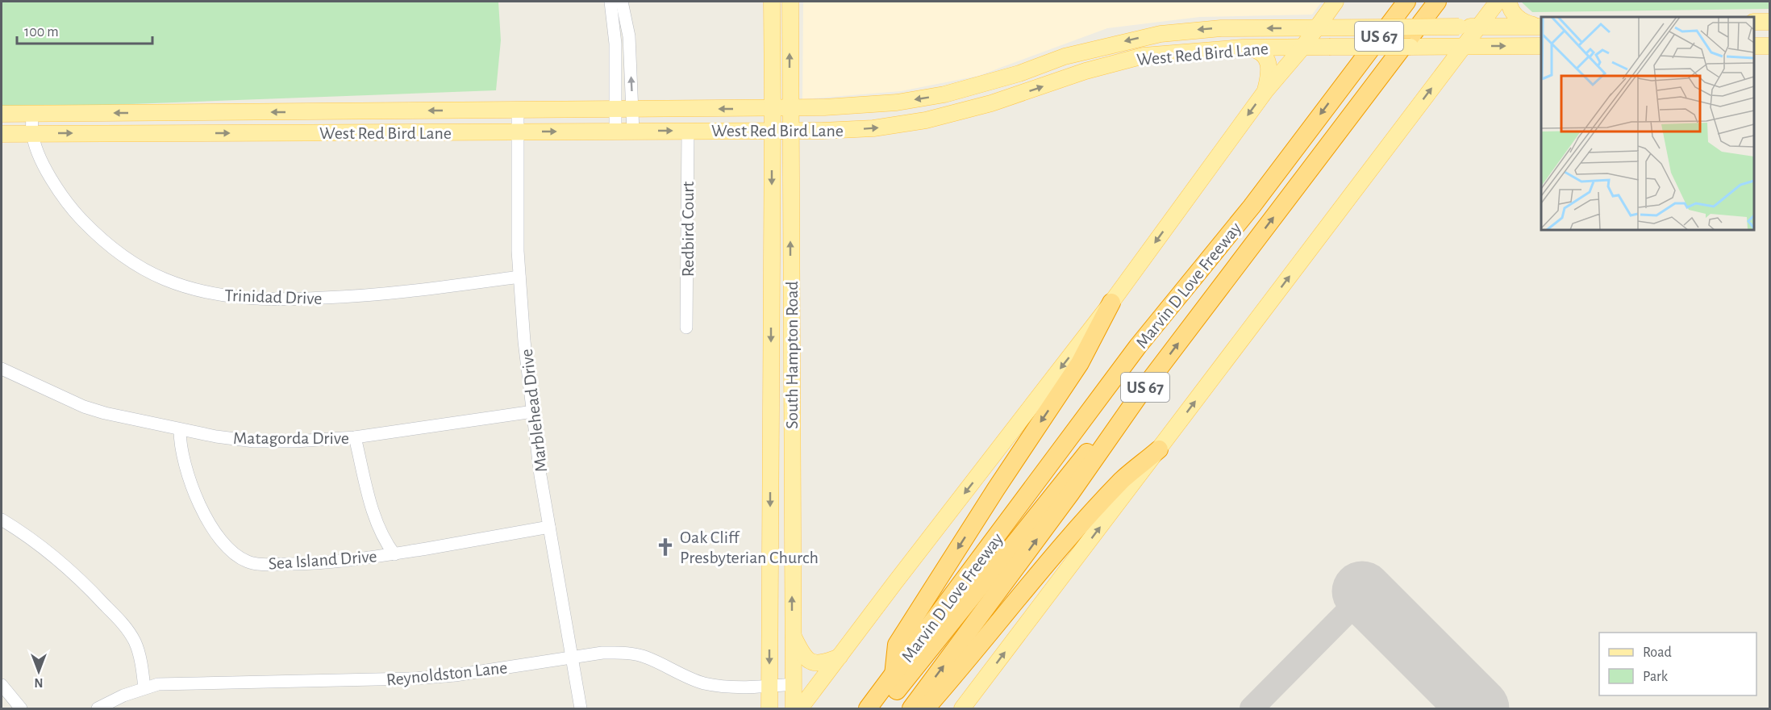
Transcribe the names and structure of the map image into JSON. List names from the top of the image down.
{
  "streets": {
    "highway": ["US 67", "Marvin D Love Freeway"],
    "main road": ["West Red Bird Lane", "South Hampton Road"],
    "street": [
      "Redbird Court",
      "Trinidad Drive",
      "Marblehead Drive",
      "Matagorda Drive",
      "Sea Island Drive",
      "Reynoldston Lane"
    ]
  },
  "crossings": [
    ["West Red Bird Lane", "Redbird Court"],
    ["West Red Bird Lane", "Trinidad Drive"],
    ["West Red Bird Lane", "South Hampton Road"],
    ["West Red Bird Lane", "Marblehead Drive"],
    ["Trinidad Drive", "Marblehead Drive"],
    ["South Hampton Road", "Reynoldston Lane"],
    ["Marblehead Drive", "Matagorda Drive"],
    ["Marblehead Drive", "Sea Island Drive"],
    ["Marblehead Drive", "Reynoldston Lane"],
    ["Matagorda Drive", "Sea Island Drive"]
  ],
  "places": {
    "church": ["Oak Cliff Presbyterian Church"]
  },
  "legend": ["Road", "Park"],
  "scale_bar": "100 m",
  "north": "bottom"
}
